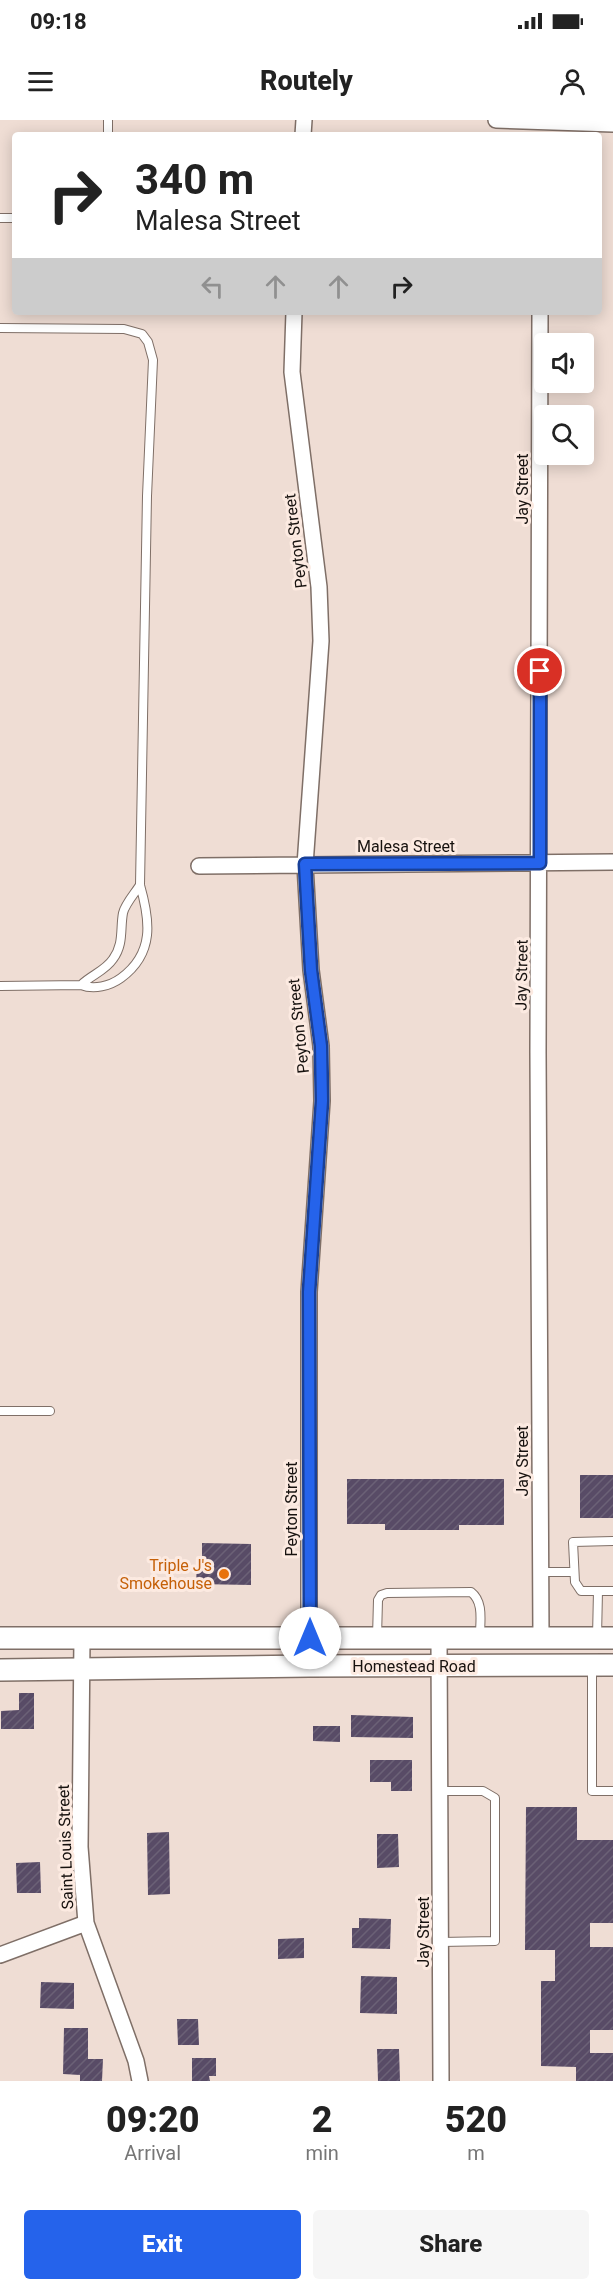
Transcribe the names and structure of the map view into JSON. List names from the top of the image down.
{
  "streets": {
    "main road": ["Homestead Road"],
    "street": [
      "Jay Street",
      "Peyton Street",
      "Malesa Street",
      "Saint Louis Street"
    ]
  },
  "crossings": [
    ["Jay Street", "Malesa Street"],
    ["Jay Street", "Homestead Road"],
    ["Peyton Street", "Malesa Street"],
    ["Peyton Street", "Homestead Road"],
    ["Homestead Road", "Saint Louis Street"]
  ],
  "places": ["Triple J's Smokehouse"],
  "page": {
    "status": "09:18",
    "header": "Routely",
    "turn": ["340 m", "Malesa Street"],
    "eta": [
      "09:20",
      "Arrival",
      "2",
      "min",
      "520",
      "m"
    ],
    "buttons": ["Exit", "Share"]
  }
}
